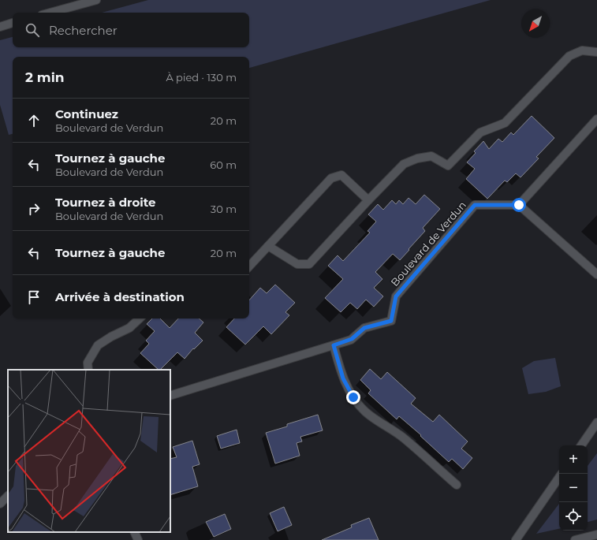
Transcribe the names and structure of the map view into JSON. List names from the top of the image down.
{
  "streets": {
    "street": ["Boulevard de Verdun"]
  },
  "north": "bottom left",
  "page": {
    "search": "Rechercher",
    "heading": ["2 min", "À pied · 130 m"],
    "list": [
      ["Continuez", "Boulevard de Verdun", "20 m"],
      ["Tournez à gauche", "Boulevard de Verdun", "60 m"],
      ["Tournez à droite", "Boulevard de Verdun", "30 m"],
      ["Tournez à gauche", "20 m"],
      "Arrivée à destination"
    ],
    "map_buttons": ["+", "−"]
  }
}
